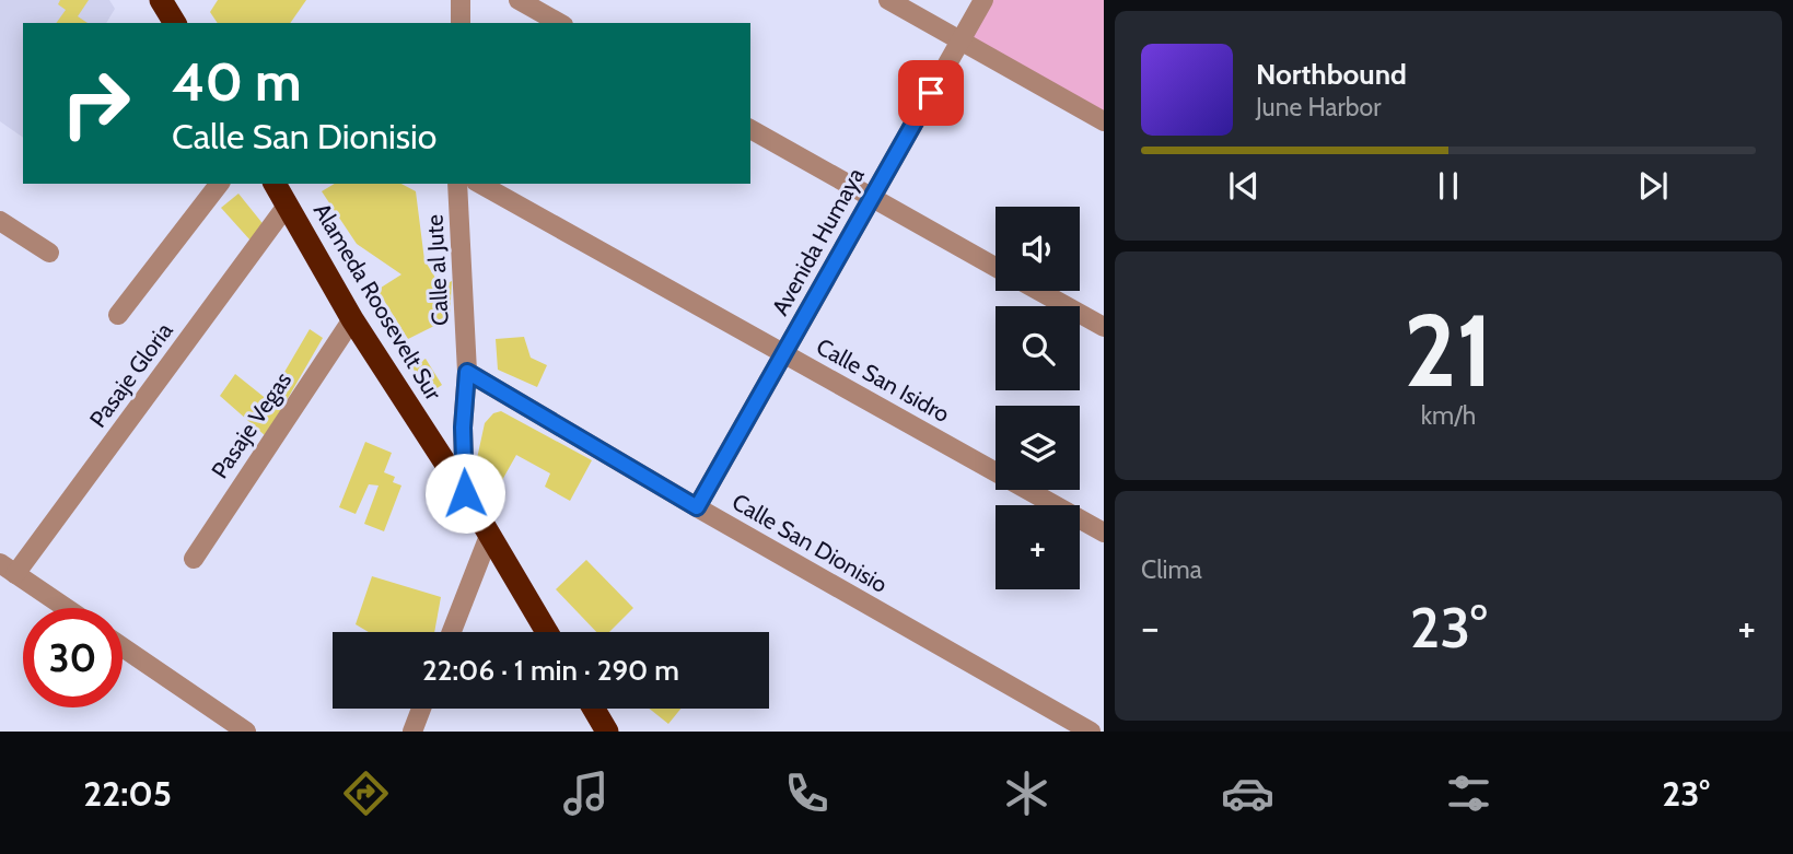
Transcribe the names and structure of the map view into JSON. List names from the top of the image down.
{
  "streets": {
    "highway": ["Alameda Roosevelt Sur"],
    "street": [
      "Avenida Humaya",
      "Calle al Jute",
      "Pasaje Gloria",
      "Calle San Isidro",
      "Pasaje Vegas",
      "Calle San Dionisio"
    ]
  },
  "crossings": [
    ["Avenida Humaya", "Calle San Isidro"],
    ["Avenida Humaya", "Calle San Dionisio"],
    ["Calle al Jute", "Alameda Roosevelt Sur"],
    ["Calle al Jute", "Calle San Dionisio"],
    ["Alameda Roosevelt Sur", "Pasaje Gloria"],
    ["Alameda Roosevelt Sur", "Pasaje Vegas"]
  ],
  "page": {
    "turn": ["40 m", "Calle San Dionisio"],
    "song": ["Northbound", "June Harbor"],
    "map_buttons": "+",
    "tile": [
      ["21", "km/h"],
      "Clima"
    ],
    "heat": ["−", "23°", "+"],
    "limit": "30",
    "trip": "22:06 · 1 min · 290 m",
    "tabs": ["22:05", "23°"]
  }
}
